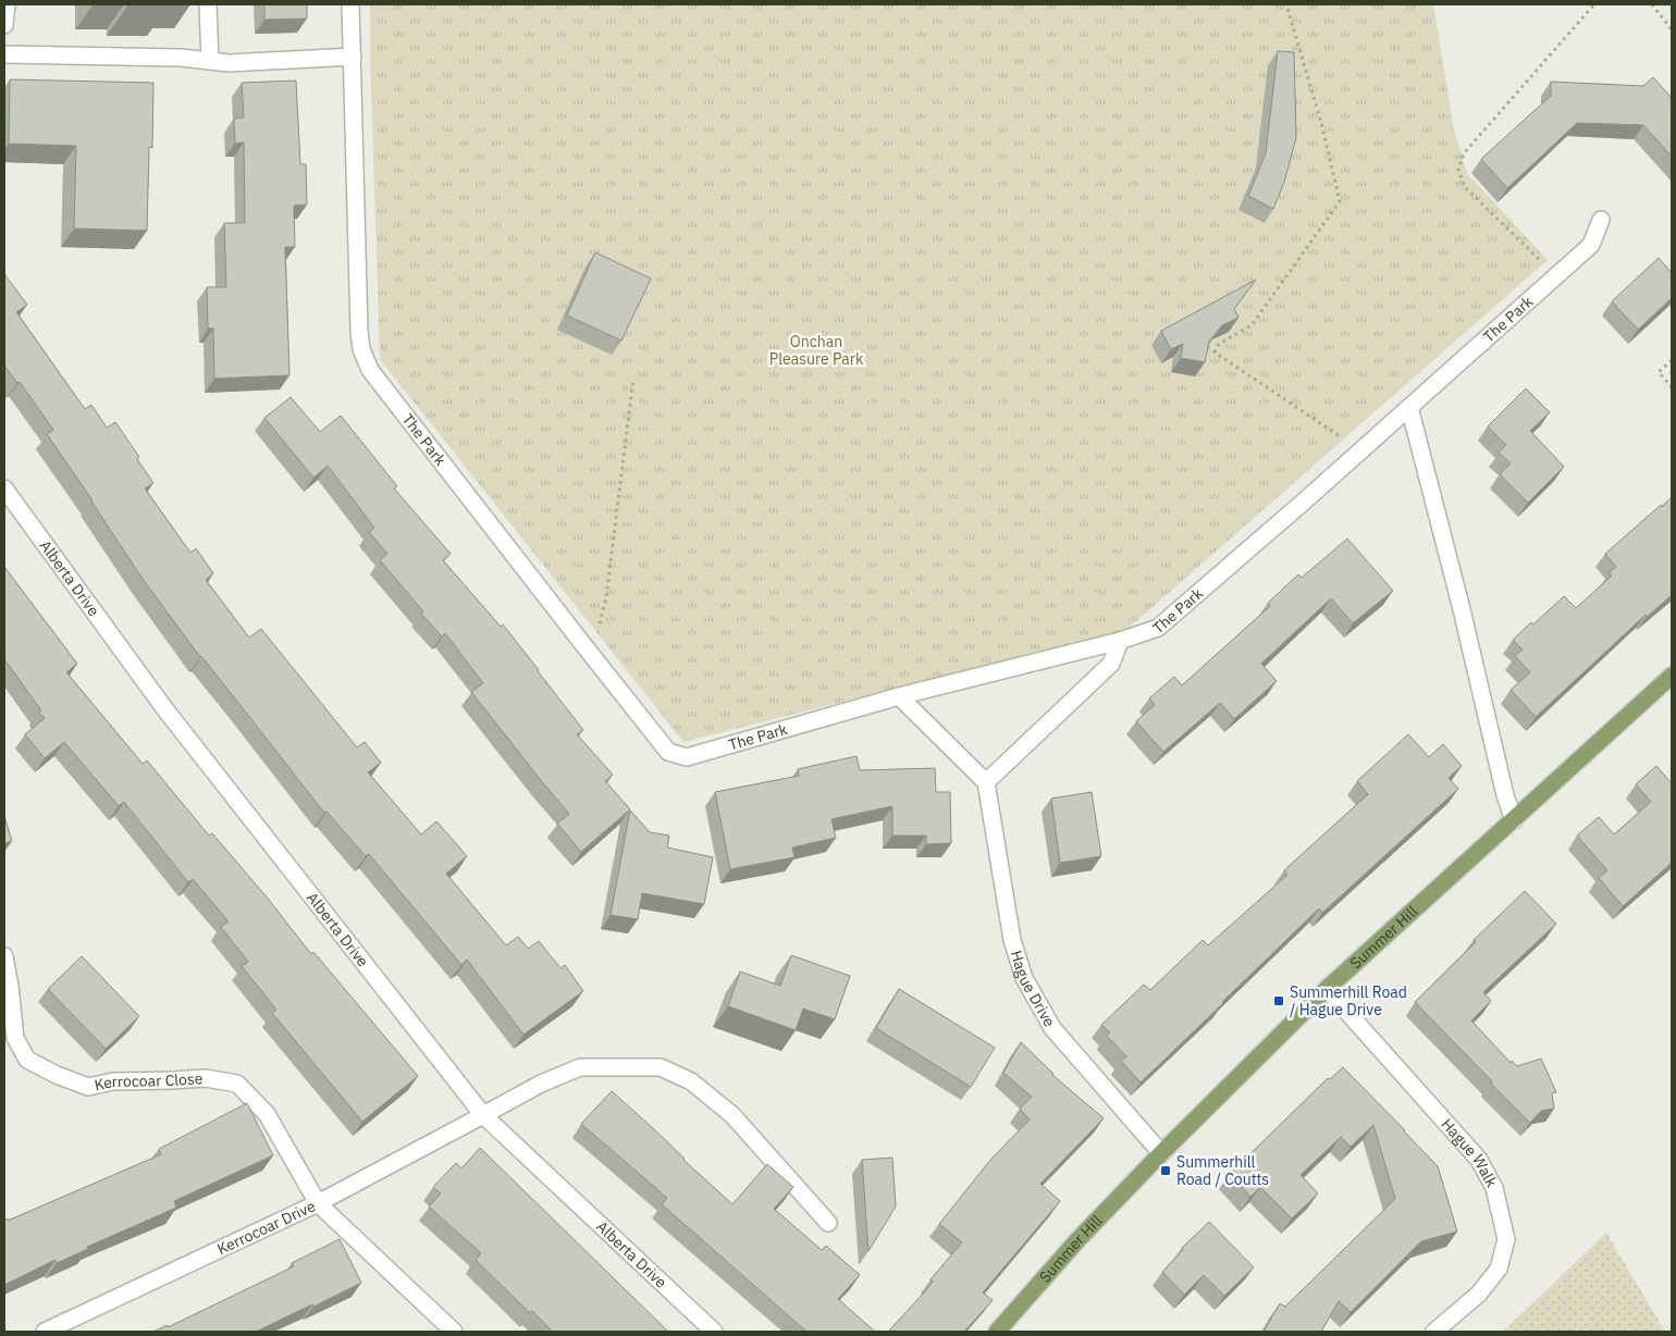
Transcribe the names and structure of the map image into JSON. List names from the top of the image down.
{
  "streets": {
    "main road": ["Summer Hill"],
    "street": [
      "The Park",
      "Alberta Drive",
      "Hague Drive",
      "Kerrocoar Close",
      "Hague Walk",
      "Kerrocoar Drive"
    ]
  },
  "crossings": [
    ["Alberta Drive", "Kerrocoar Drive"],
    ["Summer Hill", "Hague Drive"],
    ["Summer Hill", "Hague Walk"],
    ["Kerrocoar Close", "Kerrocoar Drive"]
  ],
  "parks": ["Onchan Pleasure Park"],
  "places": {
    "transit": ["Summerhill Road / Hague Drive", "Summerhill Road / Coutts"]
  }
}
